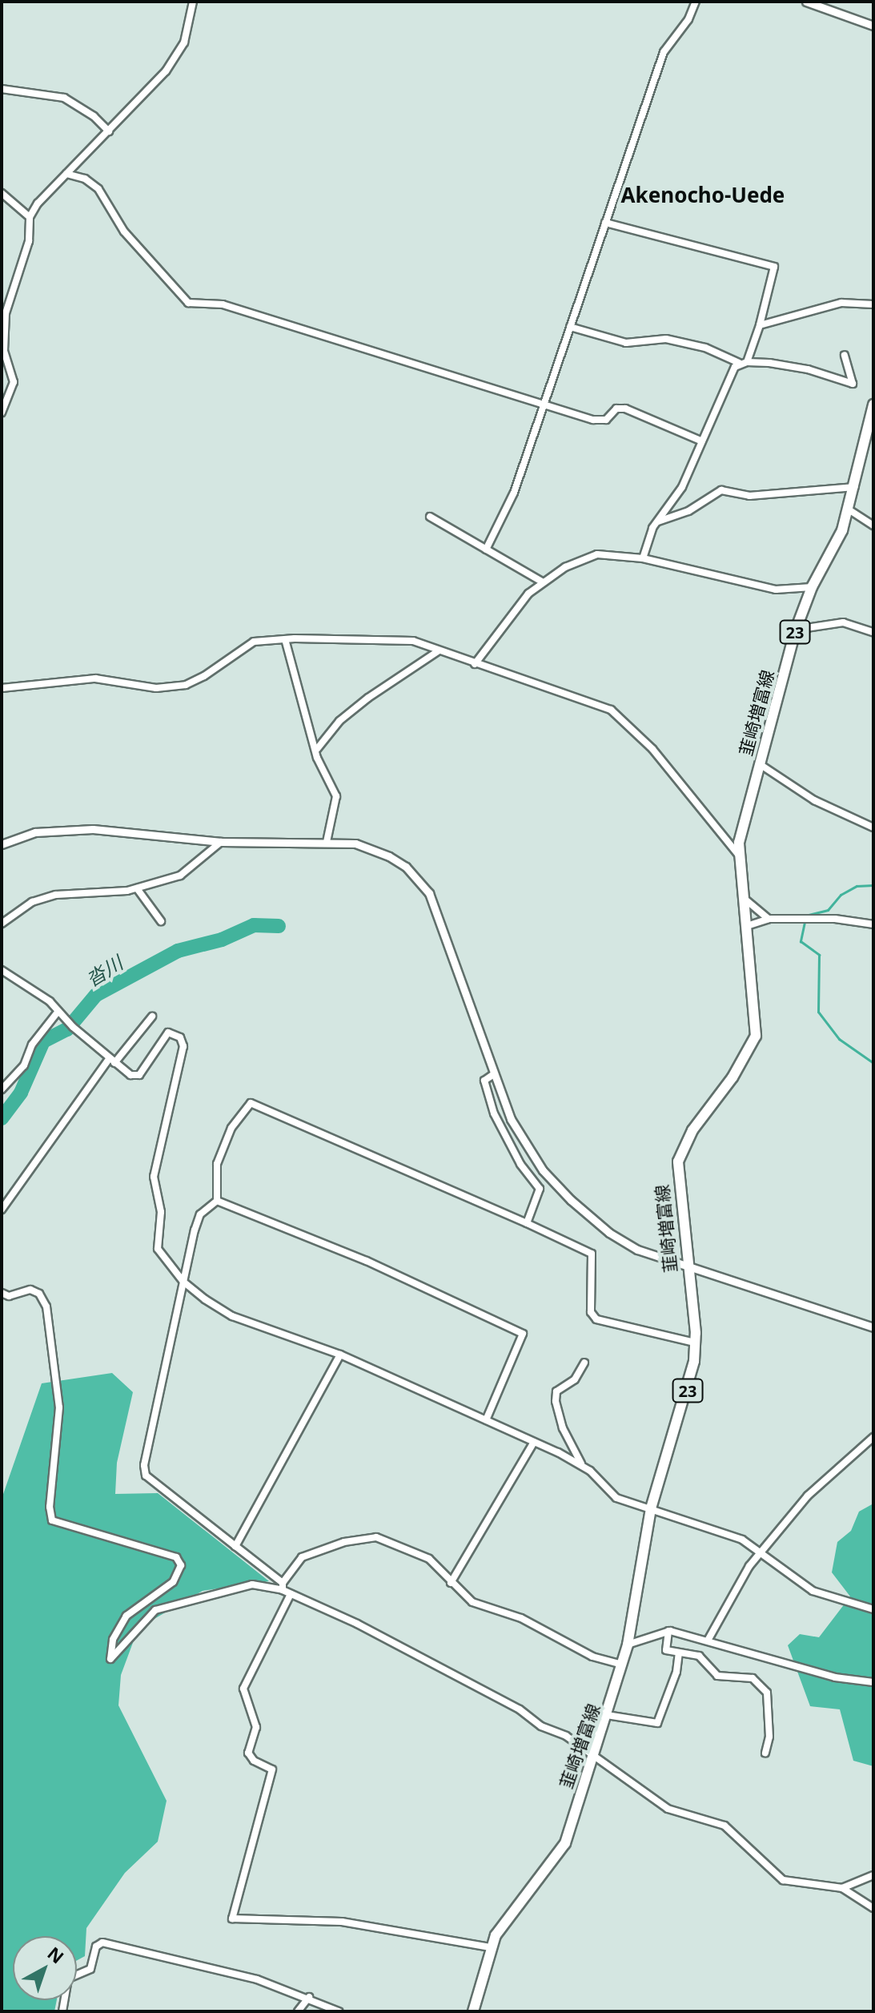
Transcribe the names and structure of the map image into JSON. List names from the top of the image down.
{
  "streets": {
    "main road": ["23", "韮崎増富線"]
  },
  "districts": ["Akenocho-Uede"],
  "water": ["沓川"],
  "north": "top right"
}
